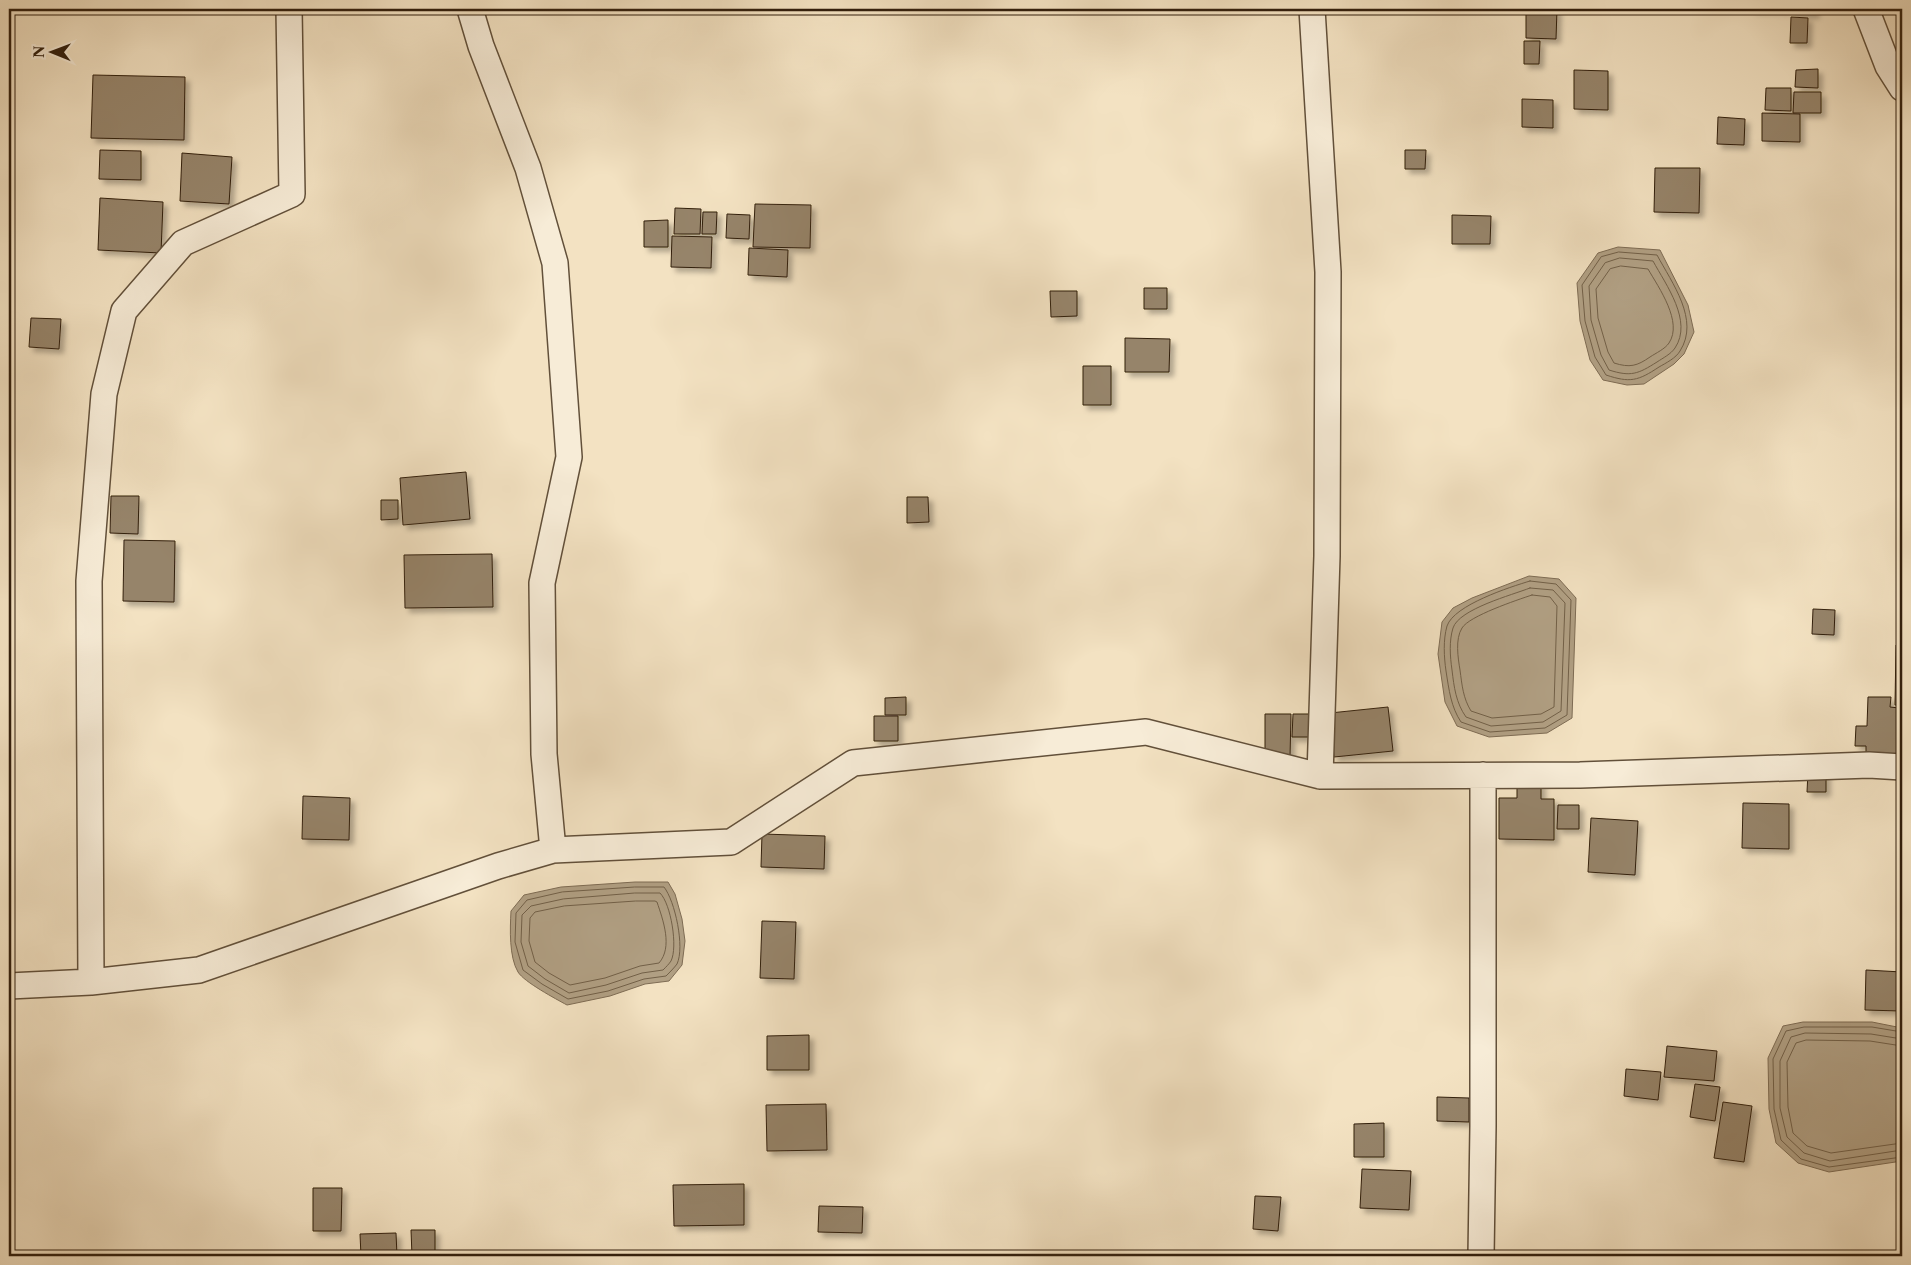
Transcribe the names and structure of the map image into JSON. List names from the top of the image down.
{
  "north": "left"
}
